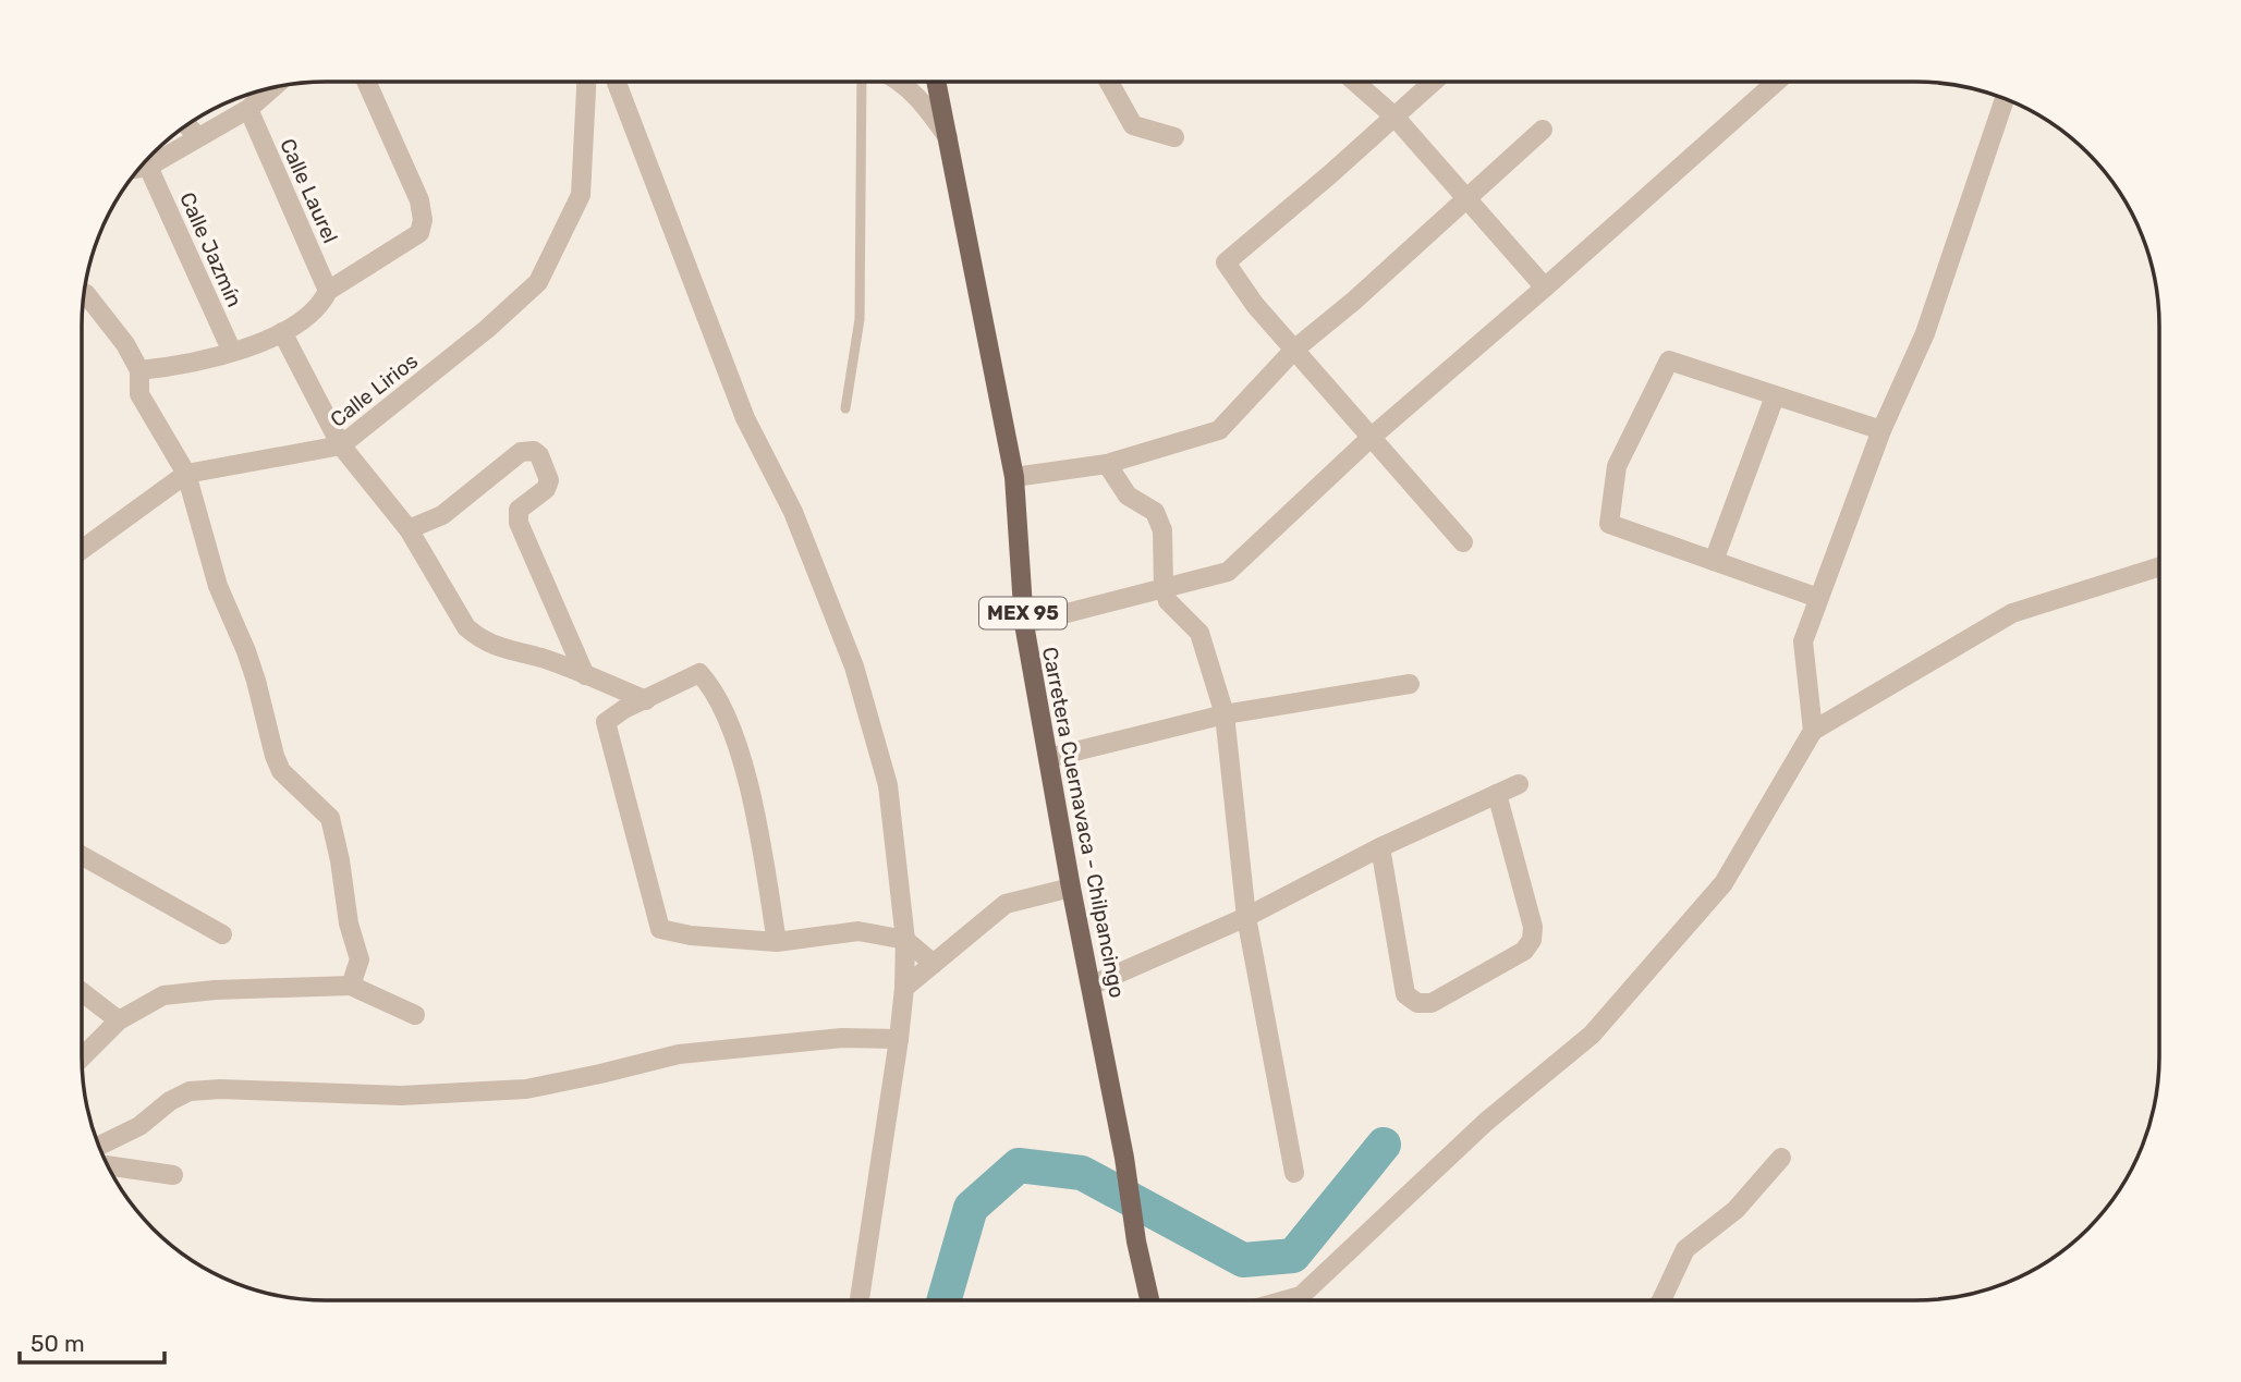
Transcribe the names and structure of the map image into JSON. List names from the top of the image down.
{
  "streets": {
    "main road": ["MEX 95", "Carretera Cuernavaca - Chilpancingo"],
    "street": ["Calle Laurel", "Calle Jazmín", "Calle Lirios"]
  },
  "scale_bar": "50 m"
}
